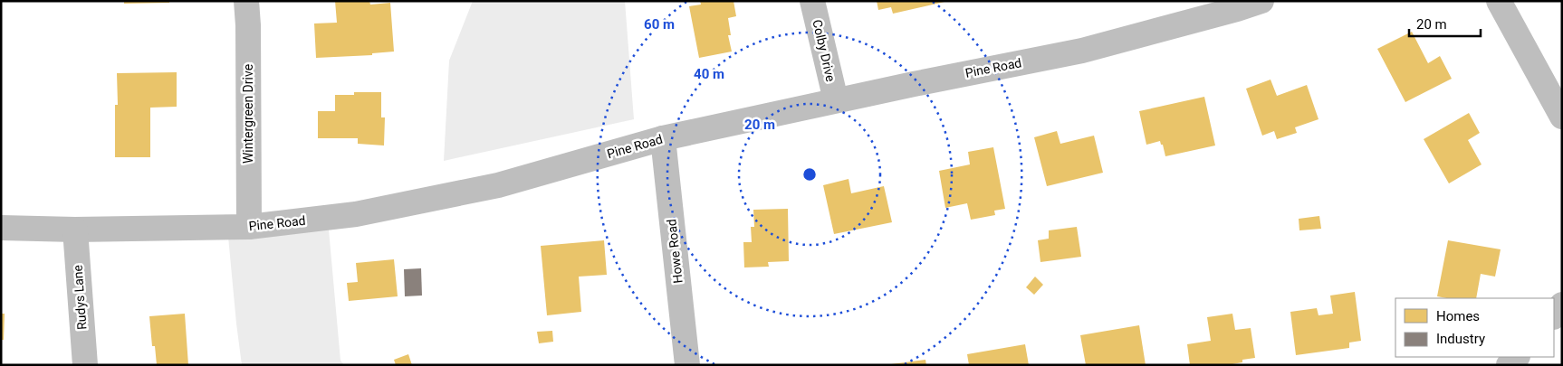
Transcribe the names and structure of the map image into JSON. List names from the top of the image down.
{
  "streets": {
    "street": [
      "Colby Drive",
      "Pine Road",
      "Wintergreen Drive",
      "Howe Road",
      "Rudys Lane"
    ]
  },
  "crossings": [
    ["Colby Drive", "Pine Road"],
    ["Pine Road", "Wintergreen Drive"],
    ["Pine Road", "Howe Road"],
    ["Pine Road", "Rudys Lane"]
  ],
  "legend": ["Homes", "Industry"],
  "scale_bar": "20 m",
  "rings": ["60 m", "40 m", "20 m"]
}
